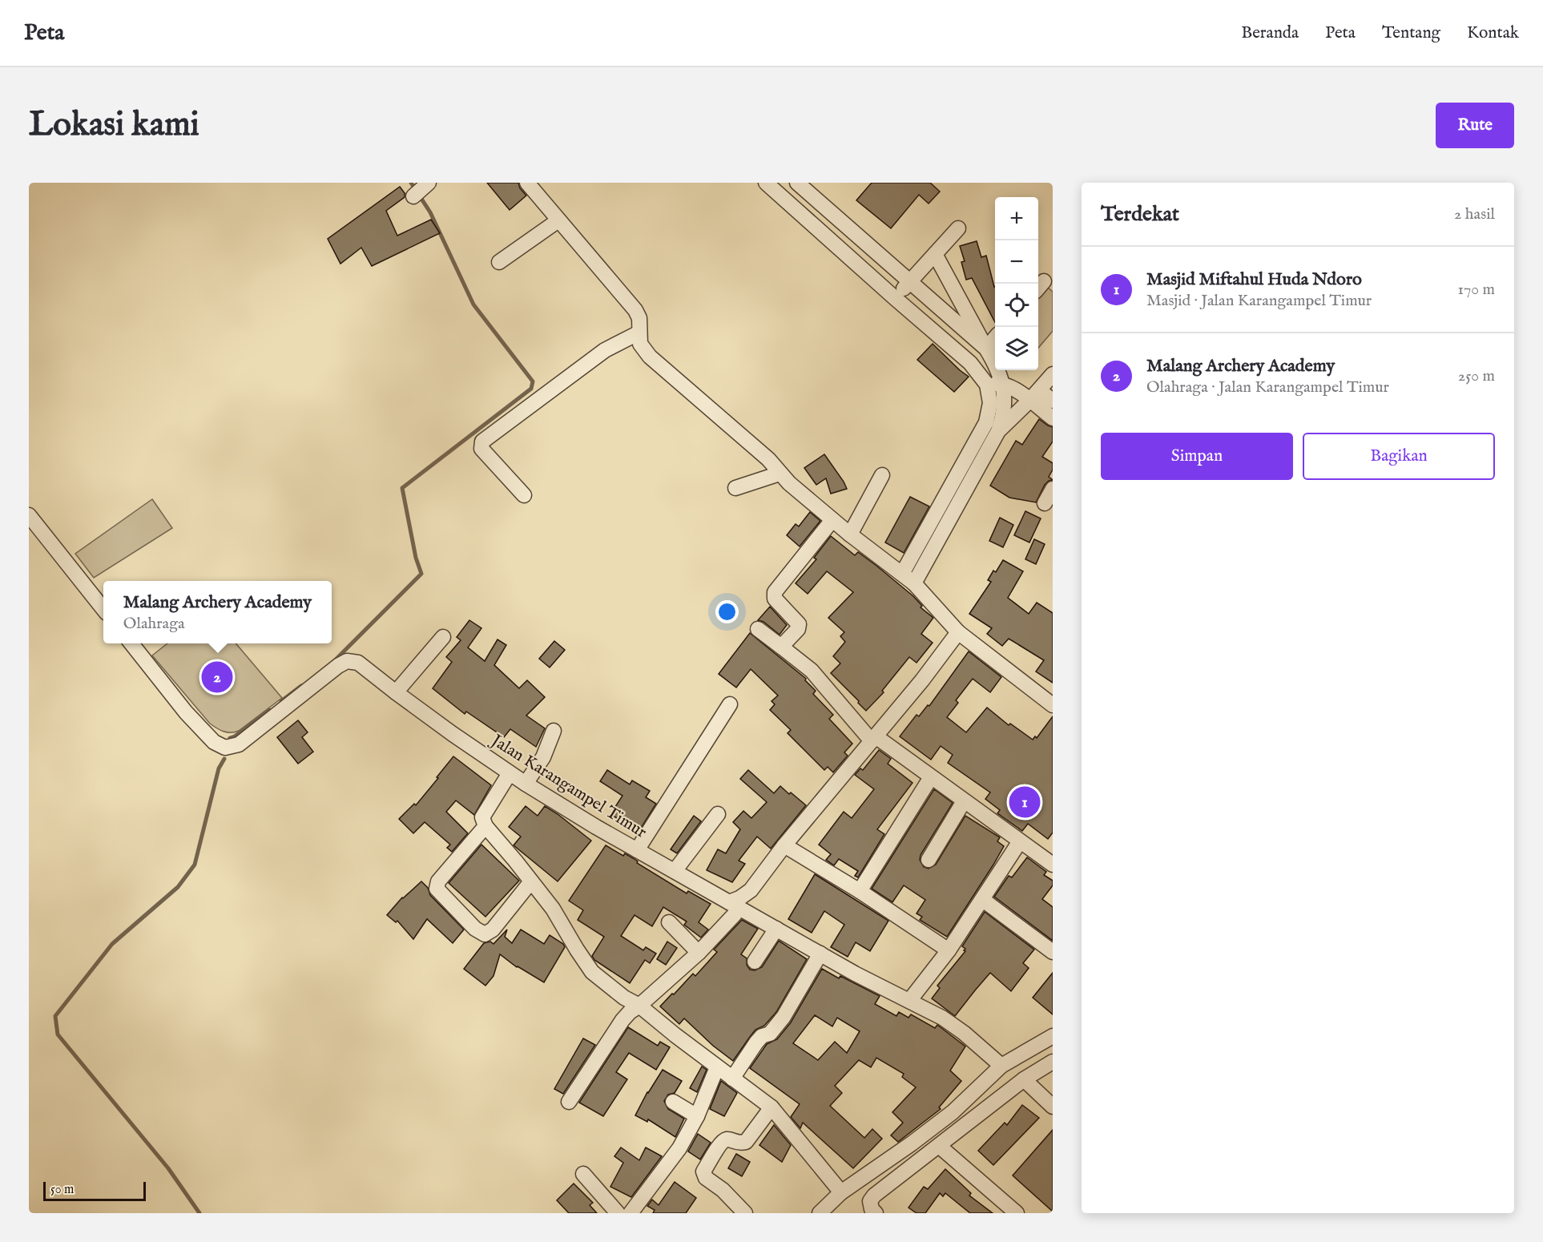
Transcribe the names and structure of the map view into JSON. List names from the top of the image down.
{
  "streets": {
    "street": ["Jalan Karangampel Timur"]
  },
  "scale_bar": "50 m",
  "page": {
    "header": "Peta",
    "nav": [
      "Beranda",
      "Peta",
      "Tentang",
      "Kontak"
    ],
    "buttons": [
      "Rute",
      ["Simpan", "Bagikan"]
    ],
    "title": "Lokasi kami",
    "heading": ["Terdekat", "2 hasil"],
    "map_buttons": ["+", "−"],
    "list": [
      {
        "mark": "1",
        "name": "Masjid Miftahul Huda Ndoro",
        "note": "Masjid · Jalan Karangampel Timur",
        "value": "170 m"
      },
      {
        "mark": "2",
        "name": "Malang Archery Academy",
        "note": "Olahraga · Jalan Karangampel Timur",
        "value": "250 m"
      }
    ],
    "popup": ["Malang Archery Academy", "Olahraga"],
    "pins": ["2", "1"],
    "scale": "50 m"
  }
}
